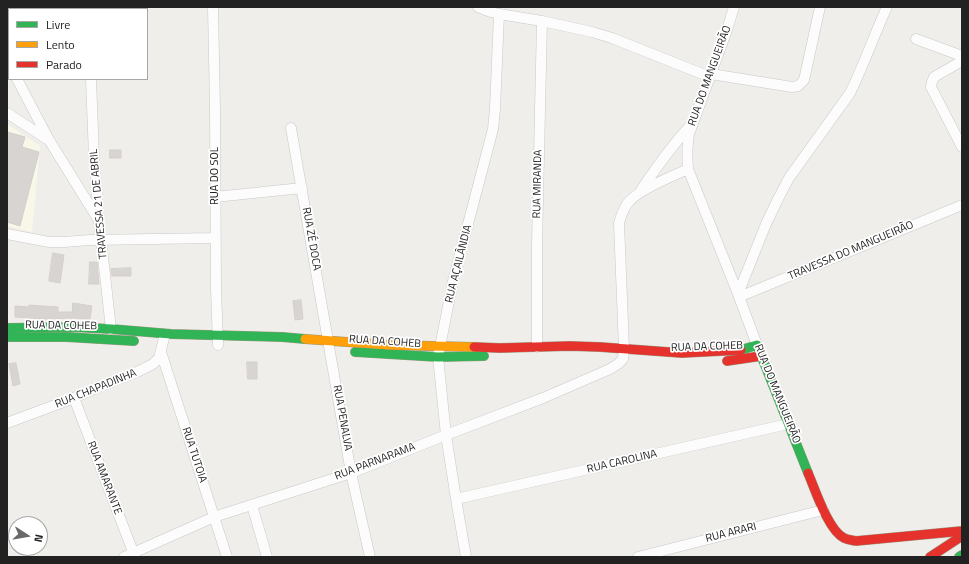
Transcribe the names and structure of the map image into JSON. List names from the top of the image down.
{
  "streets": {
    "street": [
      "RUA DO MANGUEIRÃO",
      "RUA DO SOL",
      "RUA MIRANDA",
      "TRAVESSA 21 DE ABRIL",
      "RUA ZÉ DOCA",
      "TRAVESSA DO MANGUEIRÃO",
      "RUA AÇAILÂNDIA",
      "RUA DA COHEB",
      "RUA CHAPADINHA",
      "RUA PENALVA",
      "RUA TUTOIA",
      "RUA PARNARAMA",
      "RUA CAROLINA",
      "RUA AMARANTE",
      "RUA ARARI"
    ]
  },
  "crossings": [
    ["RUA DO MANGUEIRÃO", "TRAVESSA DO MANGUEIRÃO"],
    ["RUA DO MANGUEIRÃO", "RUA DA COHEB"],
    ["RUA DO MANGUEIRÃO", "RUA CAROLINA"],
    ["RUA DO MANGUEIRÃO", "RUA ARARI"],
    ["RUA DO SOL", "RUA DA COHEB"],
    ["RUA MIRANDA", "RUA DA COHEB"],
    ["TRAVESSA 21 DE ABRIL", "RUA DA COHEB"],
    ["RUA ZÉ DOCA", "RUA DA COHEB"],
    ["RUA ZÉ DOCA", "RUA PENALVA"],
    ["RUA AÇAILÂNDIA", "RUA DA COHEB"],
    ["RUA AÇAILÂNDIA", "RUA PARNARAMA"],
    ["RUA AÇAILÂNDIA", "RUA CAROLINA"],
    ["RUA DA COHEB", "RUA CHAPADINHA"],
    ["RUA DA COHEB", "RUA PENALVA"],
    ["RUA DA COHEB", "RUA TUTOIA"],
    ["RUA DA COHEB", "RUA PARNARAMA"],
    ["RUA CHAPADINHA", "RUA TUTOIA"],
    ["RUA CHAPADINHA", "RUA AMARANTE"],
    ["RUA PENALVA", "RUA PARNARAMA"],
    ["RUA TUTOIA", "RUA PARNARAMA"],
    ["RUA PARNARAMA", "RUA AMARANTE"]
  ],
  "legend": ["Livre", "Lento", "Parado"],
  "north": "right"
}
